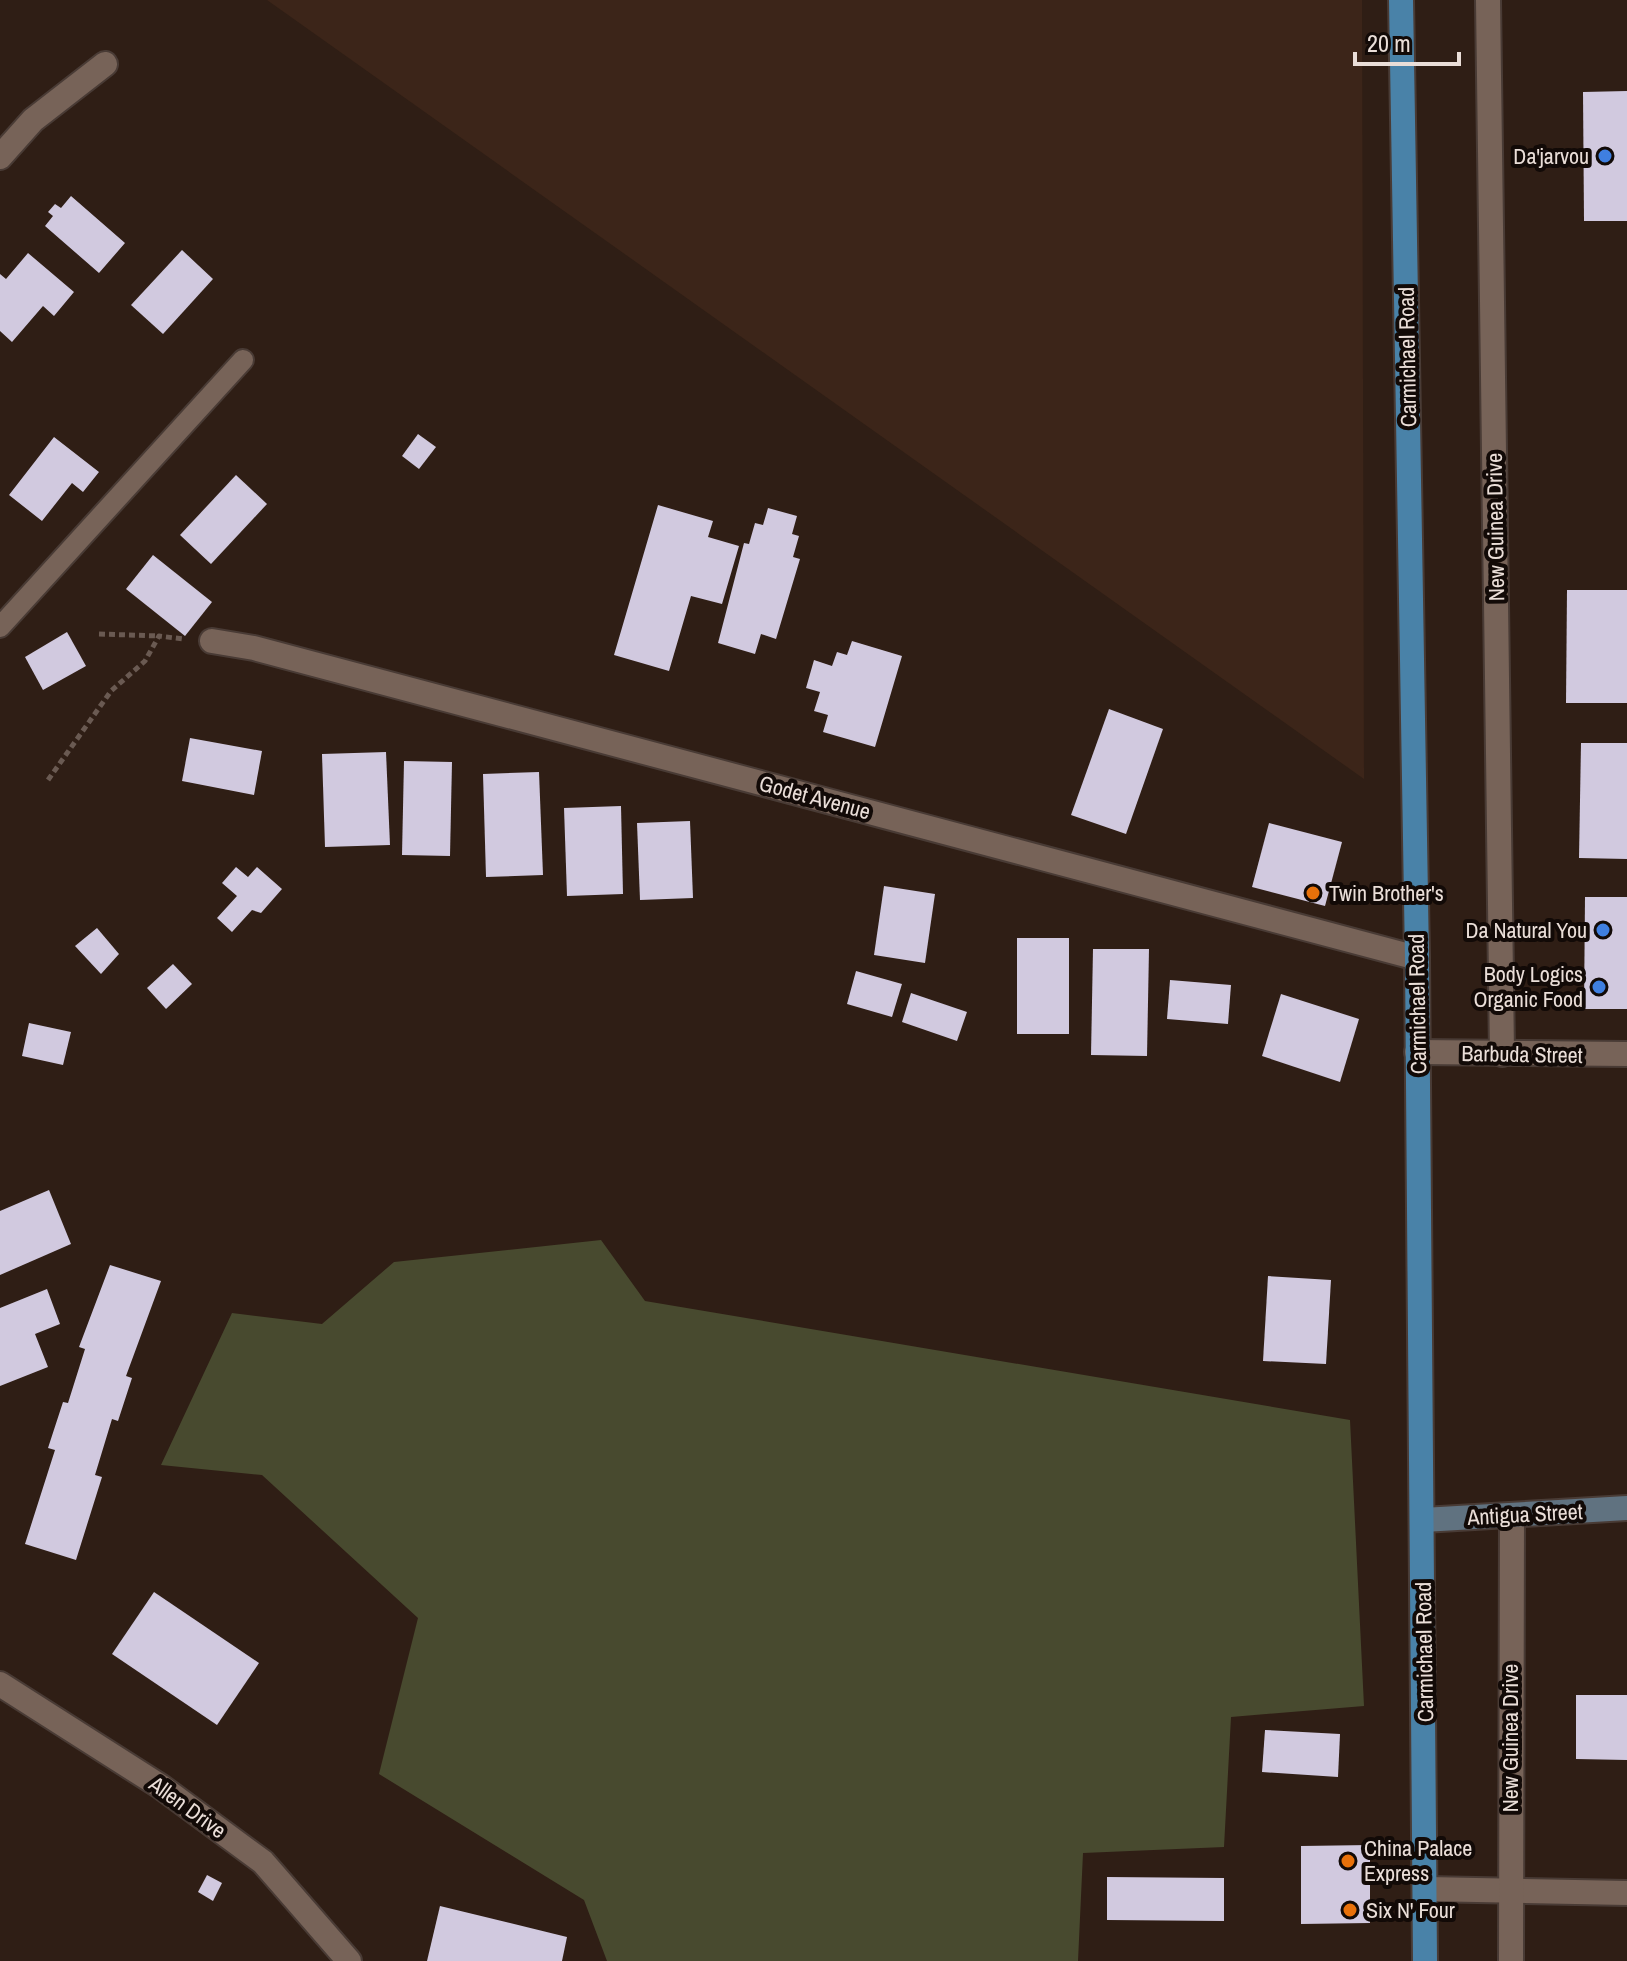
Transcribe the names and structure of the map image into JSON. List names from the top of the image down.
{
  "streets": {
    "main road": ["Carmichael Road"],
    "street": [
      "New Guinea Drive",
      "Godet Avenue",
      "Barbuda Street",
      "Antigua Street",
      "Allen Drive"
    ]
  },
  "crossings": [
    ["Carmichael Road", "Godet Avenue"],
    ["Carmichael Road", "Barbuda Street"],
    ["Carmichael Road", "Antigua Street"],
    ["New Guinea Drive", "Barbuda Street"],
    ["New Guinea Drive", "Antigua Street"]
  ],
  "places": [
    "Da'jarvou",
    "Twin Brother's",
    "Da Natural You",
    "Body Logics Organic Food",
    "China Palace Express",
    "Six N' Four"
  ],
  "scale_bar": "20 m"
}
